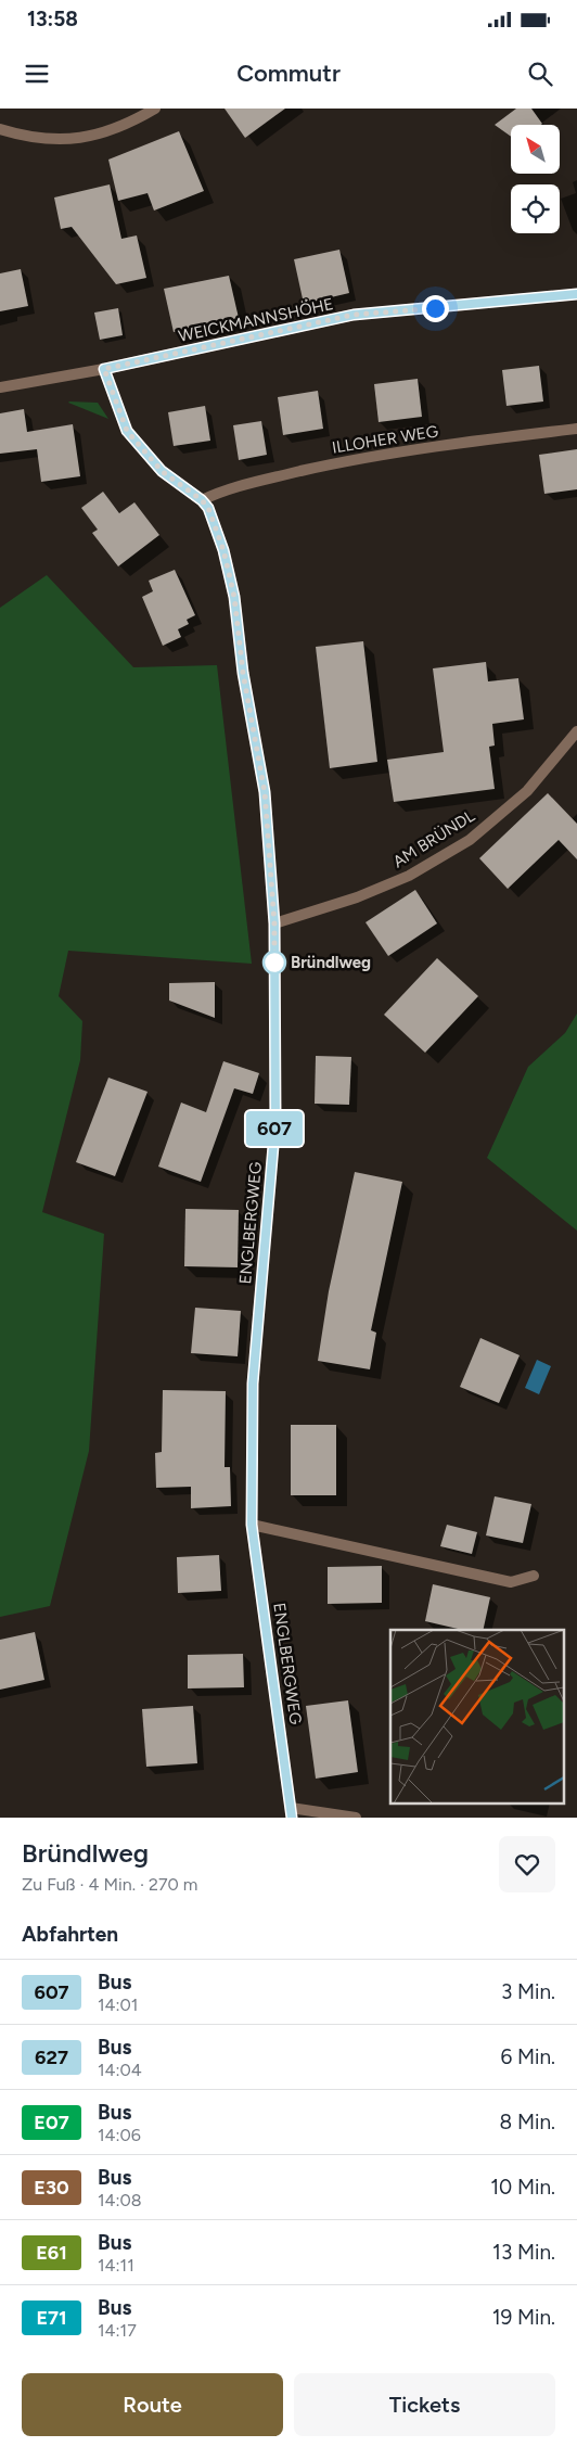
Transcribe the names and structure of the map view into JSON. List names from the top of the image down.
{
  "streets": {
    "street": [
      "WEICKMANNSHÖHE",
      "ILLOHER WEG",
      "AM BRÜNDL",
      "ENGLBERGWEG"
    ]
  },
  "crossings": [
    ["AM BRÜNDL", "ENGLBERGWEG"]
  ],
  "places": ["Bründlweg"],
  "lines": ["bus line 607"],
  "north": "top left",
  "page": {
    "status": "13:58",
    "header": "Commutr",
    "on_map": "607",
    "heading": [
      ["Bründlweg", "Zu Fuß · 4 Min. · 270 m"],
      "Abfahrten"
    ],
    "list": [
      {
        "mark": "607",
        "name": "Bus",
        "note": "14:01",
        "value": "3 Min."
      },
      {
        "mark": "627",
        "name": "Bus",
        "note": "14:04",
        "value": "6 Min."
      },
      {
        "mark": "E07",
        "name": "Bus",
        "note": "14:06",
        "value": "8 Min."
      },
      {
        "mark": "E30",
        "name": "Bus",
        "note": "14:08",
        "value": "10 Min."
      },
      {
        "mark": "E61",
        "name": "Bus",
        "note": "14:11",
        "value": "13 Min."
      },
      {
        "mark": "E71",
        "name": "Bus",
        "note": "14:17",
        "value": "19 Min."
      }
    ],
    "buttons": ["Route", "Tickets"]
  }
}
